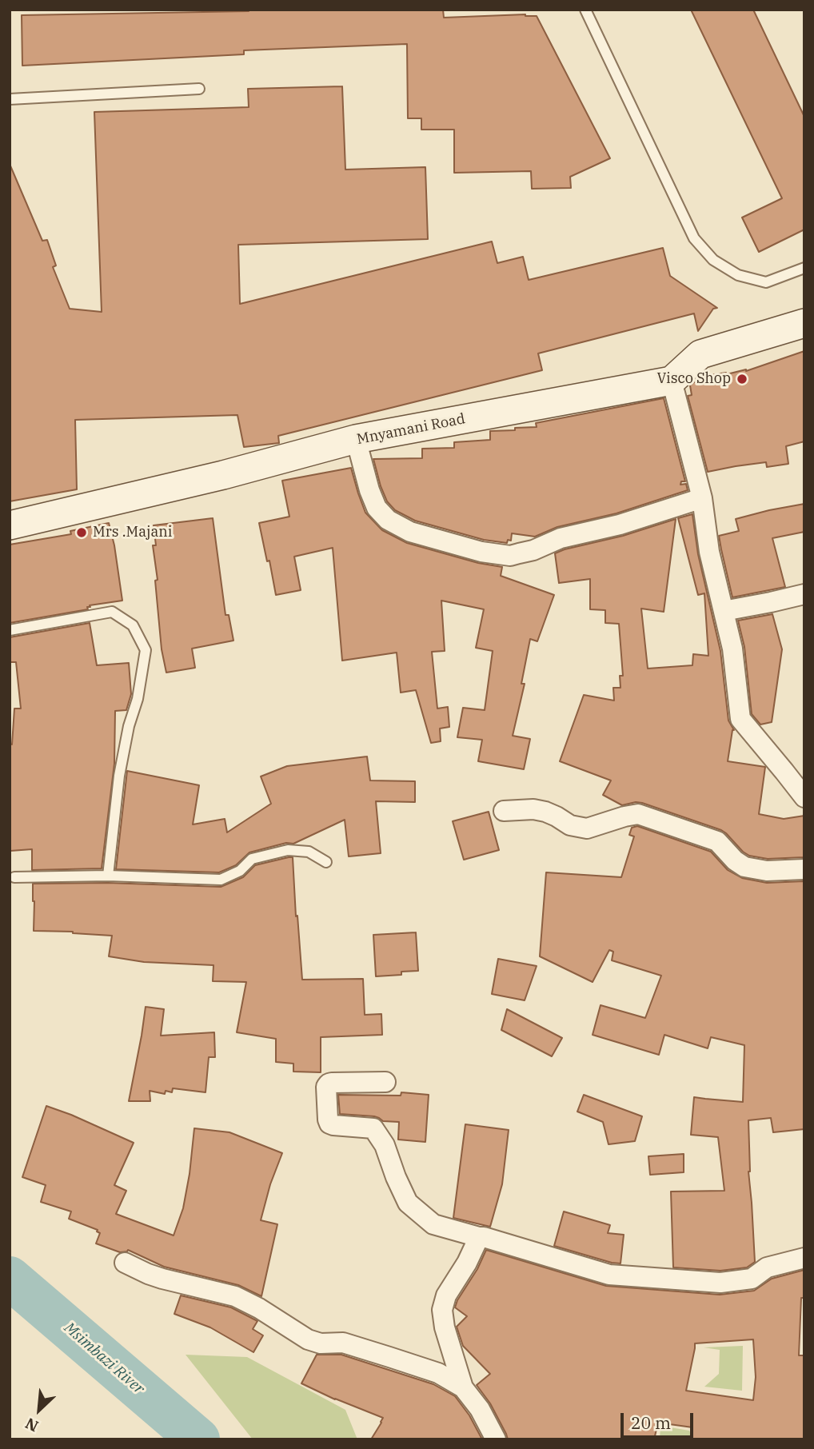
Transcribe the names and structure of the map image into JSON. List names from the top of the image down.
{
  "streets": {
    "street": ["Mnyamani Road"]
  },
  "water": ["Msimbazi River"],
  "places": ["Visco Shop", "Mrs .Majani"],
  "scale_bar": "20 m",
  "north": "bottom left"
}
